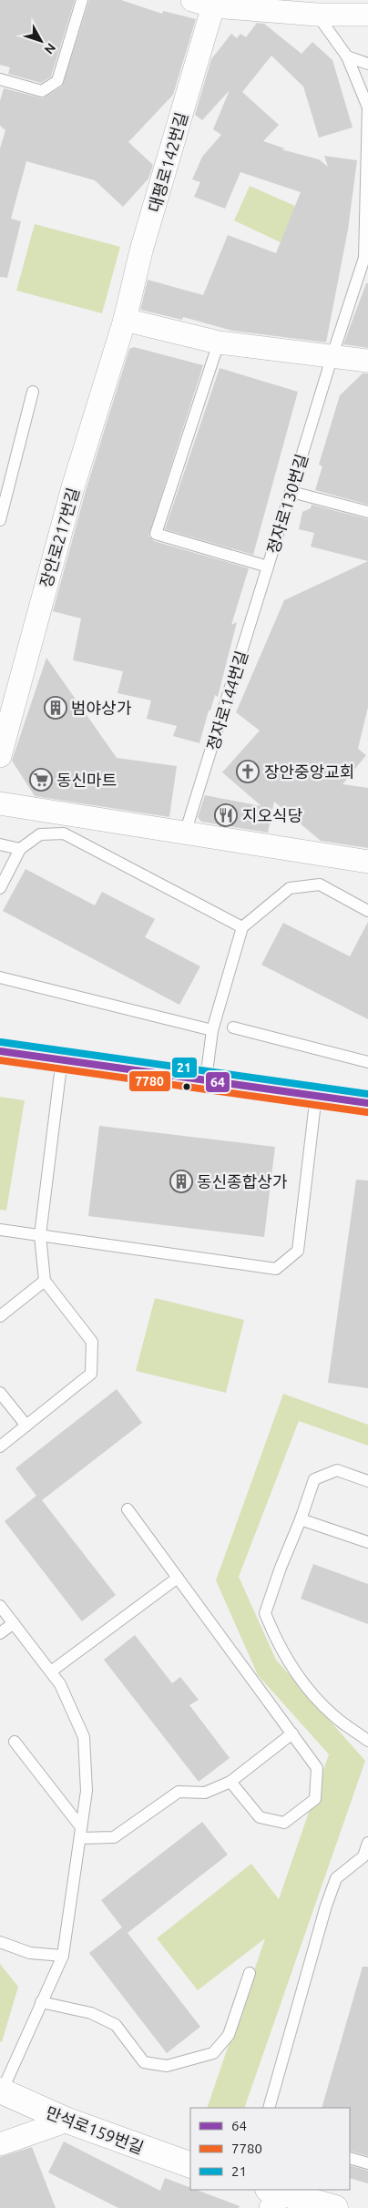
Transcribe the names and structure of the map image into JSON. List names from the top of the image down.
{
  "streets": {
    "main road": ["만석로159번길"],
    "street": ["대평로142번길", "장안로217번길"],
    "lane": ["정자로130번길", "정자로144번길"]
  },
  "crossings": [
    ["대평로142번길", "장안로217번길"],
    ["정자로130번길", "정자로144번길"]
  ],
  "places": {
    "building": ["범야상가", "동신종합상가"],
    "church": ["장안중앙교회"],
    "supermarket": ["동신마트"],
    "restaurant": ["지오식당"]
  },
  "lines": ["transit line 21", "transit line 64", "transit line 7780"],
  "legend": ["64", "7780", "21"],
  "north": "bottom right"
}
